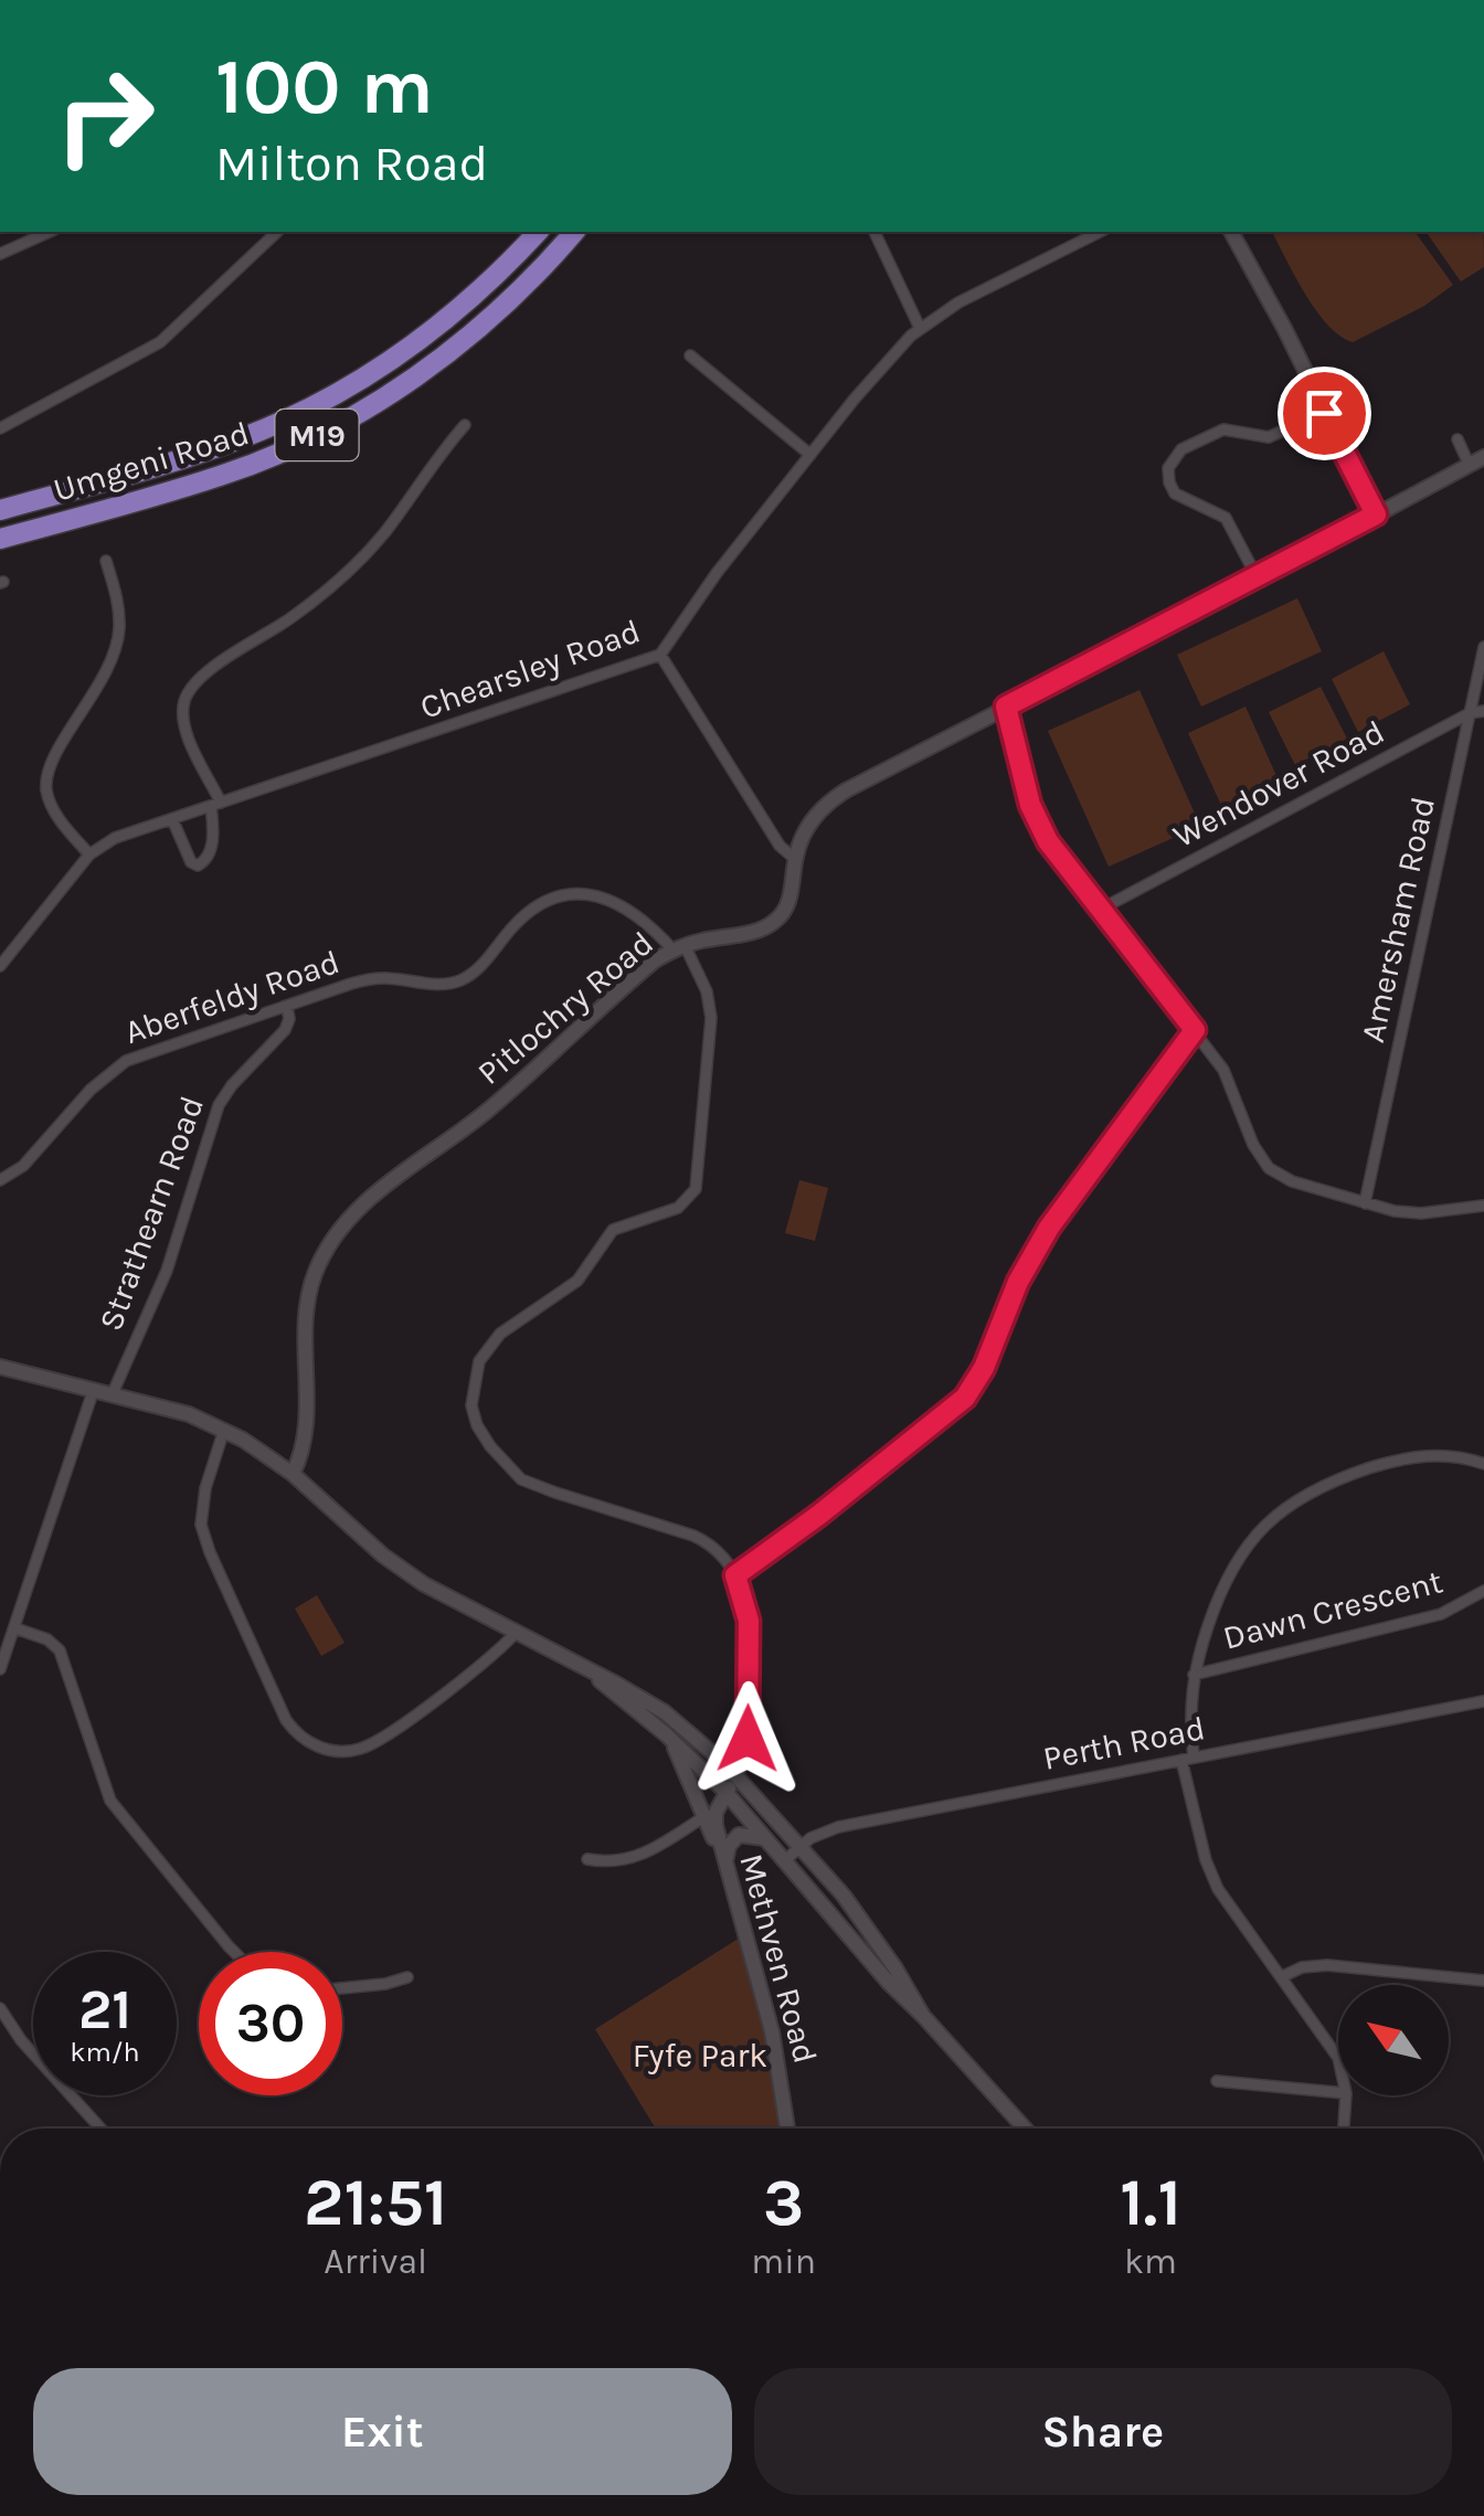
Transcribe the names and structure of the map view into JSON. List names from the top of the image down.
{
  "streets": {
    "highway": ["M19", "Umgeni Road"],
    "street": [
      "Chearsley Road",
      "Wendover Road",
      "Amersham Road",
      "Aberfeldy Road",
      "Pitlochry Road",
      "Strathearn Road",
      "Dawn Crescent",
      "Perth Road",
      "Methven Road"
    ]
  },
  "crossings": [
    ["Wendover Road", "Amersham Road"],
    ["Aberfeldy Road", "Pitlochry Road"],
    ["Aberfeldy Road", "Strathearn Road"],
    ["Dawn Crescent", "Perth Road"]
  ],
  "parks": ["Fyfe Park"],
  "north": "top left",
  "page": {
    "turn": ["100 m", "Milton Road"],
    "speed": "21 km/h",
    "limit": "30",
    "eta": [
      "21:51",
      "Arrival",
      "3",
      "min",
      "1.1",
      "km"
    ],
    "buttons": ["Exit", "Share"]
  }
}
